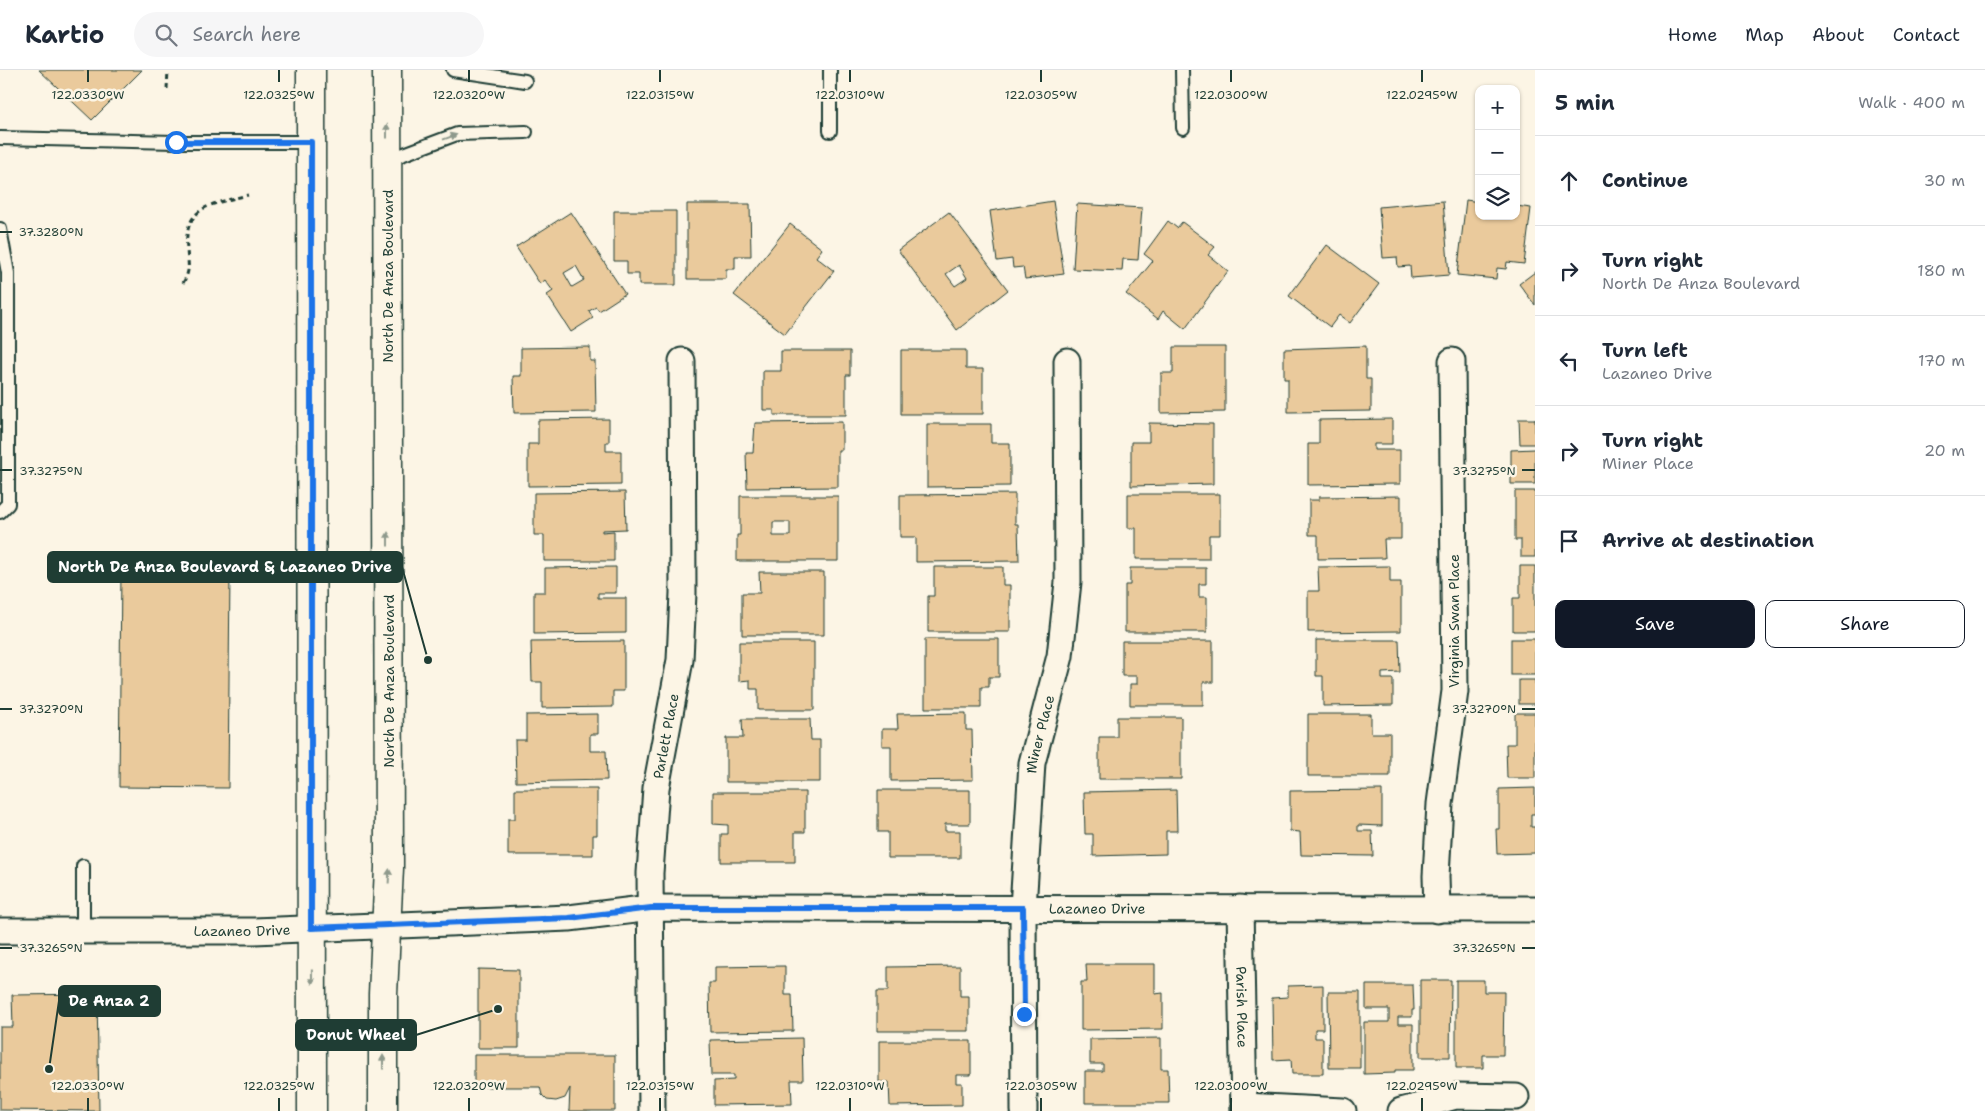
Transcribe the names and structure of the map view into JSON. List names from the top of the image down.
{
  "streets": {
    "main road": ["North De Anza Boulevard"],
    "street": [
      "Virginia Swan Place",
      "Miner Place",
      "Parlett Place",
      "Lazaneo Drive",
      "Parish Place"
    ]
  },
  "crossings": [
    ["North De Anza Boulevard", "Lazaneo Drive"],
    ["Virginia Swan Place", "Lazaneo Drive"],
    ["Miner Place", "Lazaneo Drive"],
    ["Parlett Place", "Lazaneo Drive"],
    ["Lazaneo Drive", "Parish Place"]
  ],
  "places": ["North De Anza Boulevard & Lazaneo Drive", "Donut Wheel", "De Anza 2"],
  "page": {
    "header": "Kartio",
    "search": "Search here",
    "nav": [
      "Home",
      "Map",
      "About",
      "Contact"
    ],
    "heading": ["5 min", "Walk · 400 m"],
    "map_buttons": ["+", "−"],
    "list": [
      ["Continue", "30 m"],
      ["Turn right", "North De Anza Boulevard", "180 m"],
      ["Turn left", "Lazaneo Drive", "170 m"],
      ["Turn right", "Miner Place", "20 m"],
      "Arrive at destination"
    ],
    "buttons": ["Save", "Share"]
  },
  "coordinates": [
    "122.0330°W",
    "122.0325°W",
    "122.0320°W",
    "122.0315°W",
    "122.0310°W",
    "122.0305°W",
    "122.0300°W",
    "122.0295°W",
    "37.3280°N",
    "37.3275°N",
    "37.3270°N",
    "37.3265°N"
  ]
}
